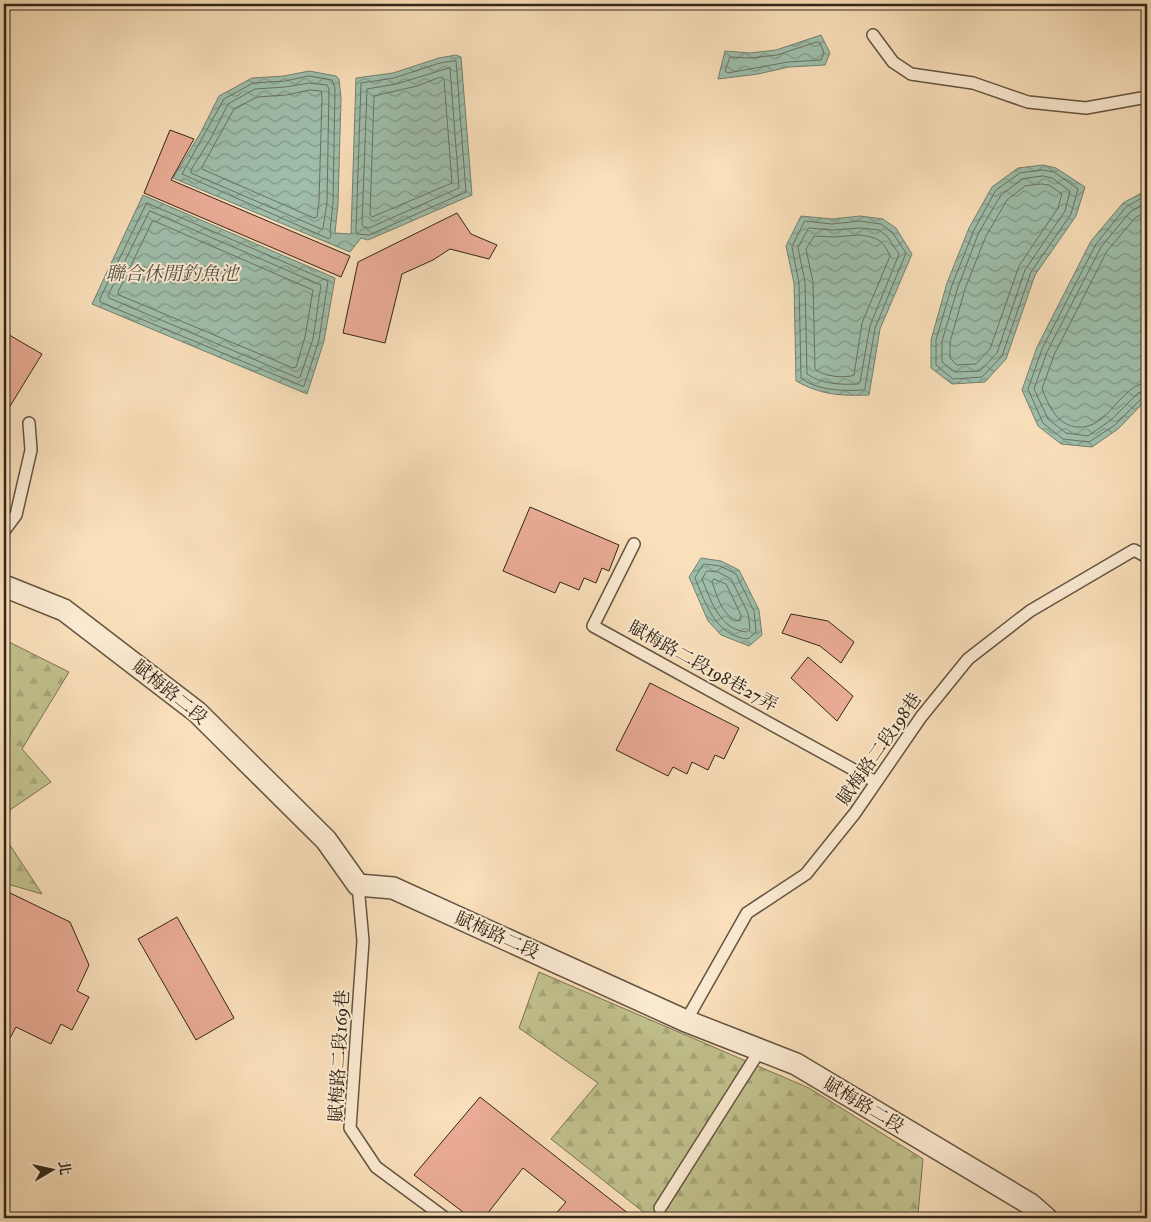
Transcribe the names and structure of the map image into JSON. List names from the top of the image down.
{
  "streets": {
    "street": ["賦梅路二段"],
    "lane": ["賦梅路二段198巷27弄", "賦梅路二段198巷", "賦梅路二段169巷"]
  },
  "crossings": [
    ["賦梅路二段198巷27弄", "賦梅路二段198巷"],
    ["賦梅路二段", "賦梅路二段198巷"],
    ["賦梅路二段", "賦梅路二段169巷"]
  ],
  "water": ["聯合休閒釣魚池"],
  "north": "right"
}
